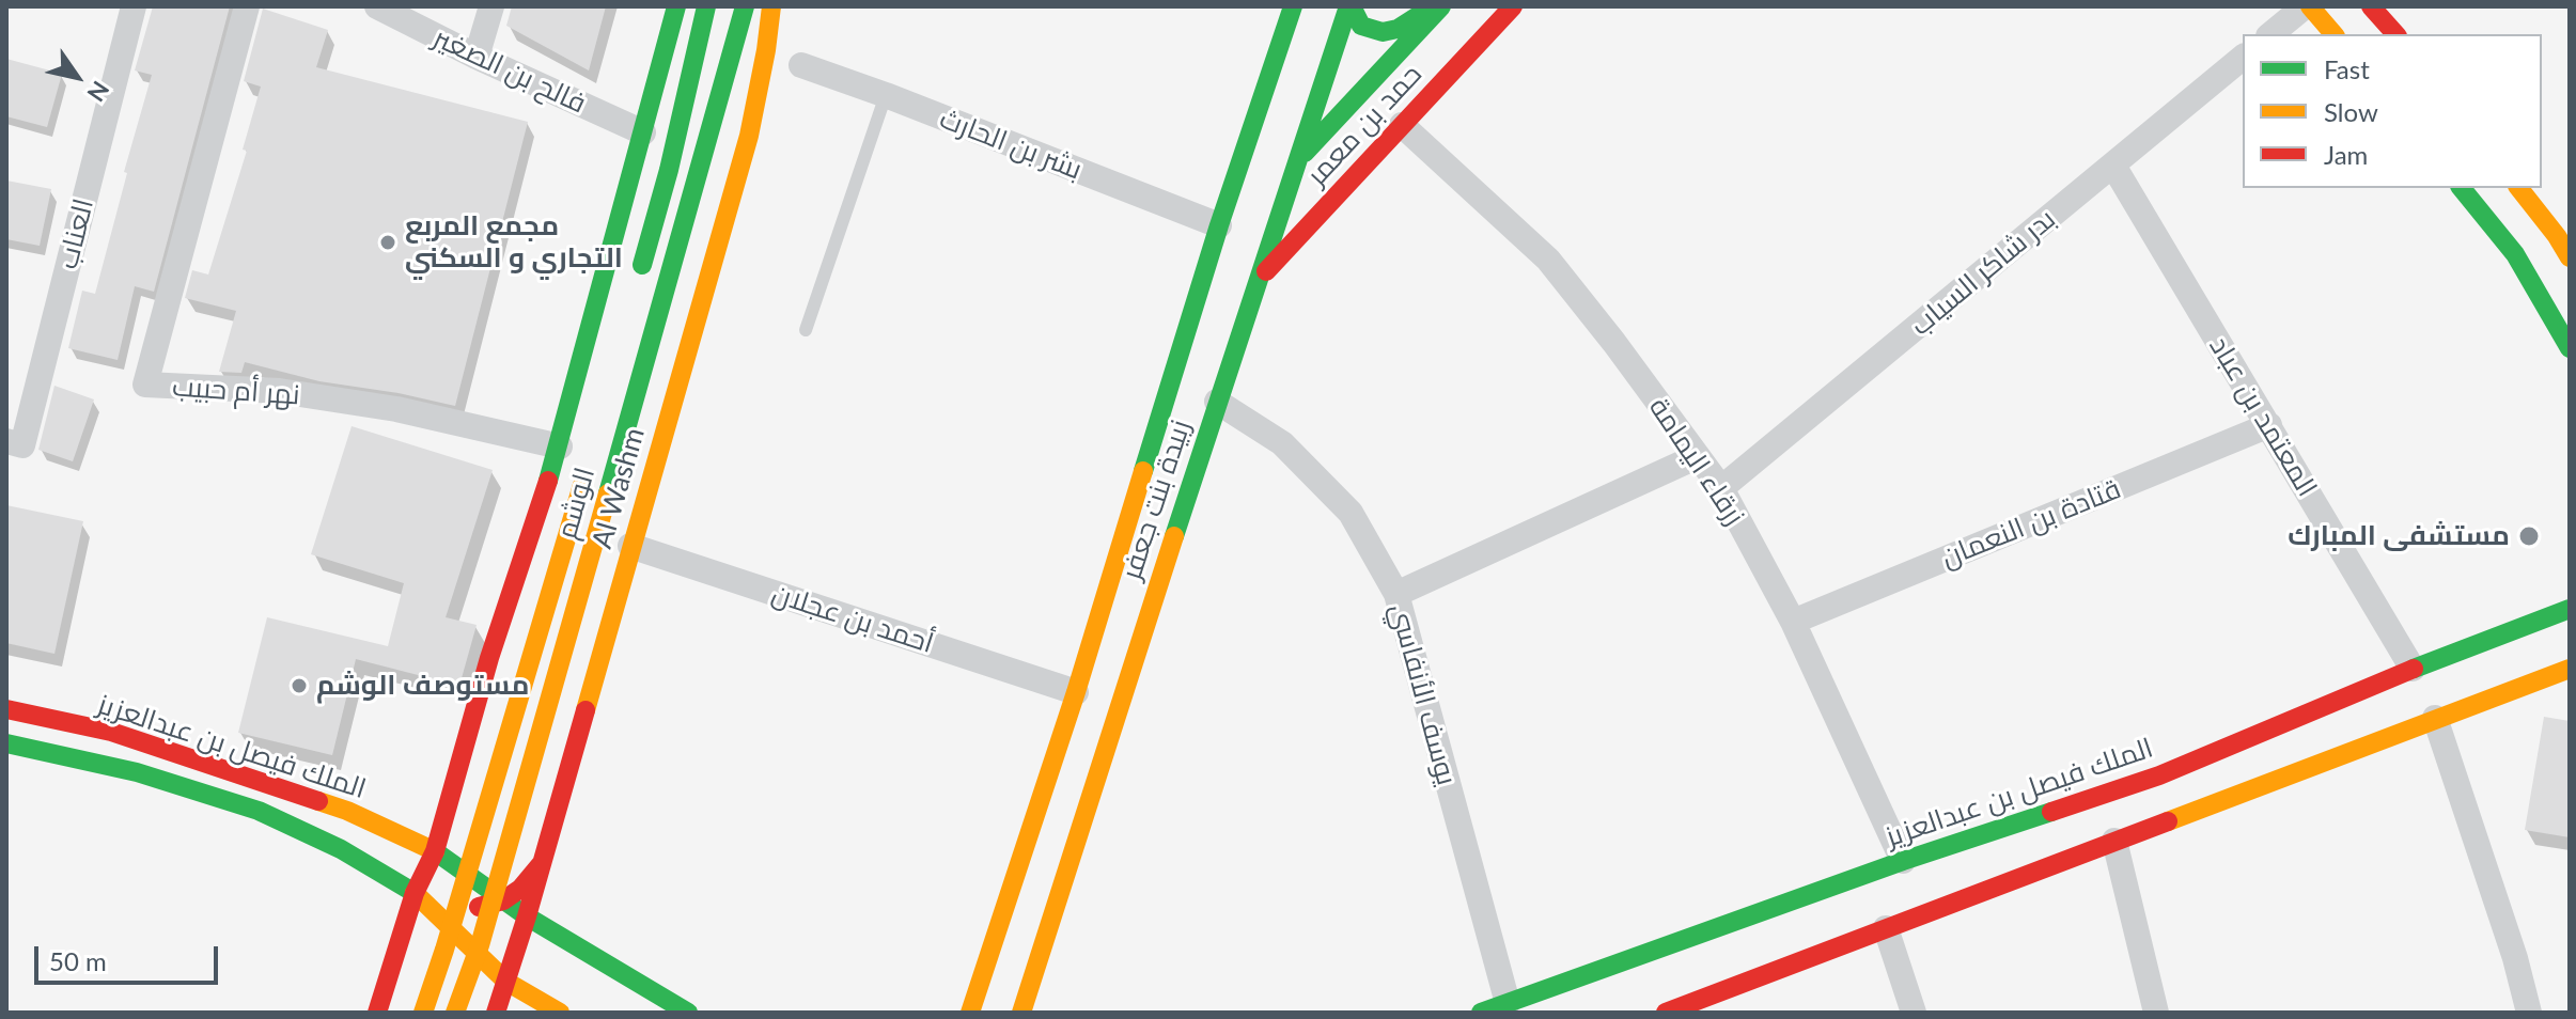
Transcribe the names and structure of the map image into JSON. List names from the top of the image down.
{
  "streets": {
    "street": [
      "فالح بن الصغير",
      "حمد بن معمر",
      "بشر بن الحارث",
      "العناب",
      "بدر شاكر السياب",
      "نهر أم حبيب",
      "المعتمد بن عباد",
      "زرقاء اليمامة",
      "Al Washm",
      "زبيدة بنت جعفر",
      "الوشم",
      "قتادة بن النعمان",
      "أحمد بن عجلان",
      "يوسف الأنفاسي",
      "الملك فيصل بن عبدالعزيز"
    ]
  },
  "crossings": [
    ["حمد بن معمر", "زرقاء اليمامة"],
    ["حمد بن معمر", "زبيدة بنت جعفر"],
    ["بشر بن الحارث", "زبيدة بنت جعفر"],
    ["بدر شاكر السياب", "المعتمد بن عباد"],
    ["بدر شاكر السياب", "زرقاء اليمامة"],
    ["المعتمد بن عباد", "قتادة بن النعمان"],
    ["المعتمد بن عباد", "الملك فيصل بن عبدالعزيز"],
    ["زرقاء اليمامة", "قتادة بن النعمان"],
    ["زرقاء اليمامة", "الملك فيصل بن عبدالعزيز"],
    ["Al Washm", "أحمد بن عجلان"],
    ["Al Washm", "الملك فيصل بن عبدالعزيز"],
    ["زبيدة بنت جعفر", "أحمد بن عجلان"],
    ["زبيدة بنت جعفر", "يوسف الأنفاسي"],
    ["يوسف الأنفاسي", "الملك فيصل بن عبدالعزيز"]
  ],
  "places": ["مجمع المربع التجاري و السكني", "مستشفى المبارك", "مستوصف الوشم"],
  "legend": ["Fast", "Slow", "Jam"],
  "scale_bar": "50 m",
  "north": "bottom right"
}
